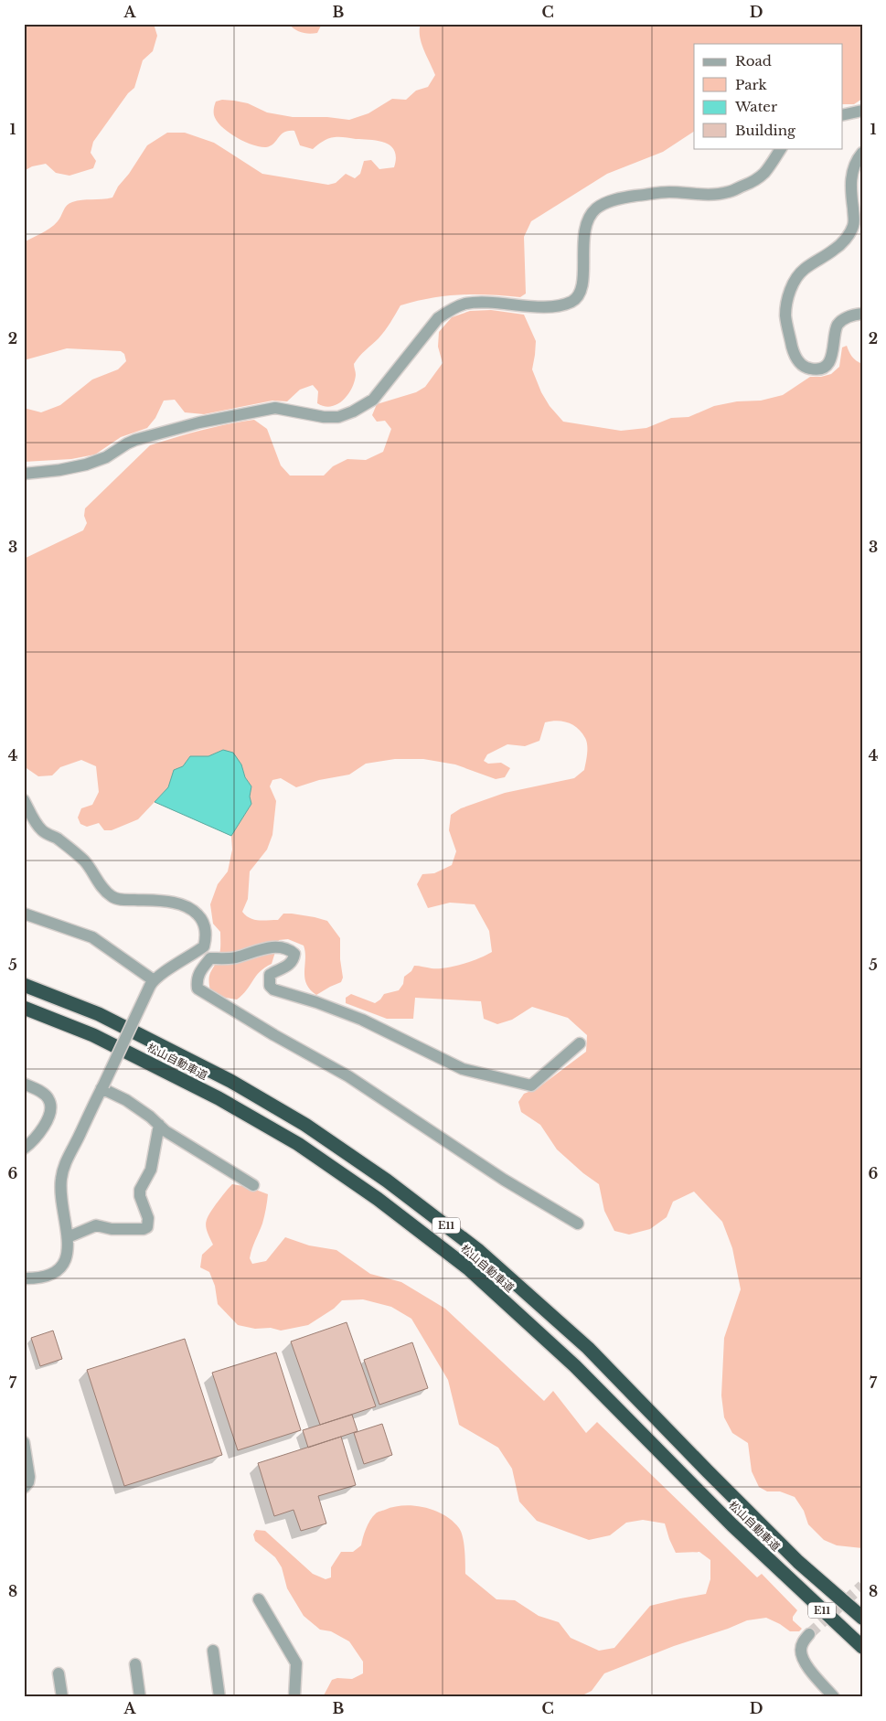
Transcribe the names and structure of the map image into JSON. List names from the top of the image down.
{
  "streets": {
    "highway": ["松山自動車道", "E11"]
  },
  "legend": [
    "Road",
    "Park",
    "Water",
    "Building"
  ],
  "grid": {
    "columns": [
      "A",
      "B",
      "C",
      "D"
    ],
    "rows": [
      "1",
      "2",
      "3",
      "4",
      "5",
      "6",
      "7",
      "8"
    ]
  }
}
